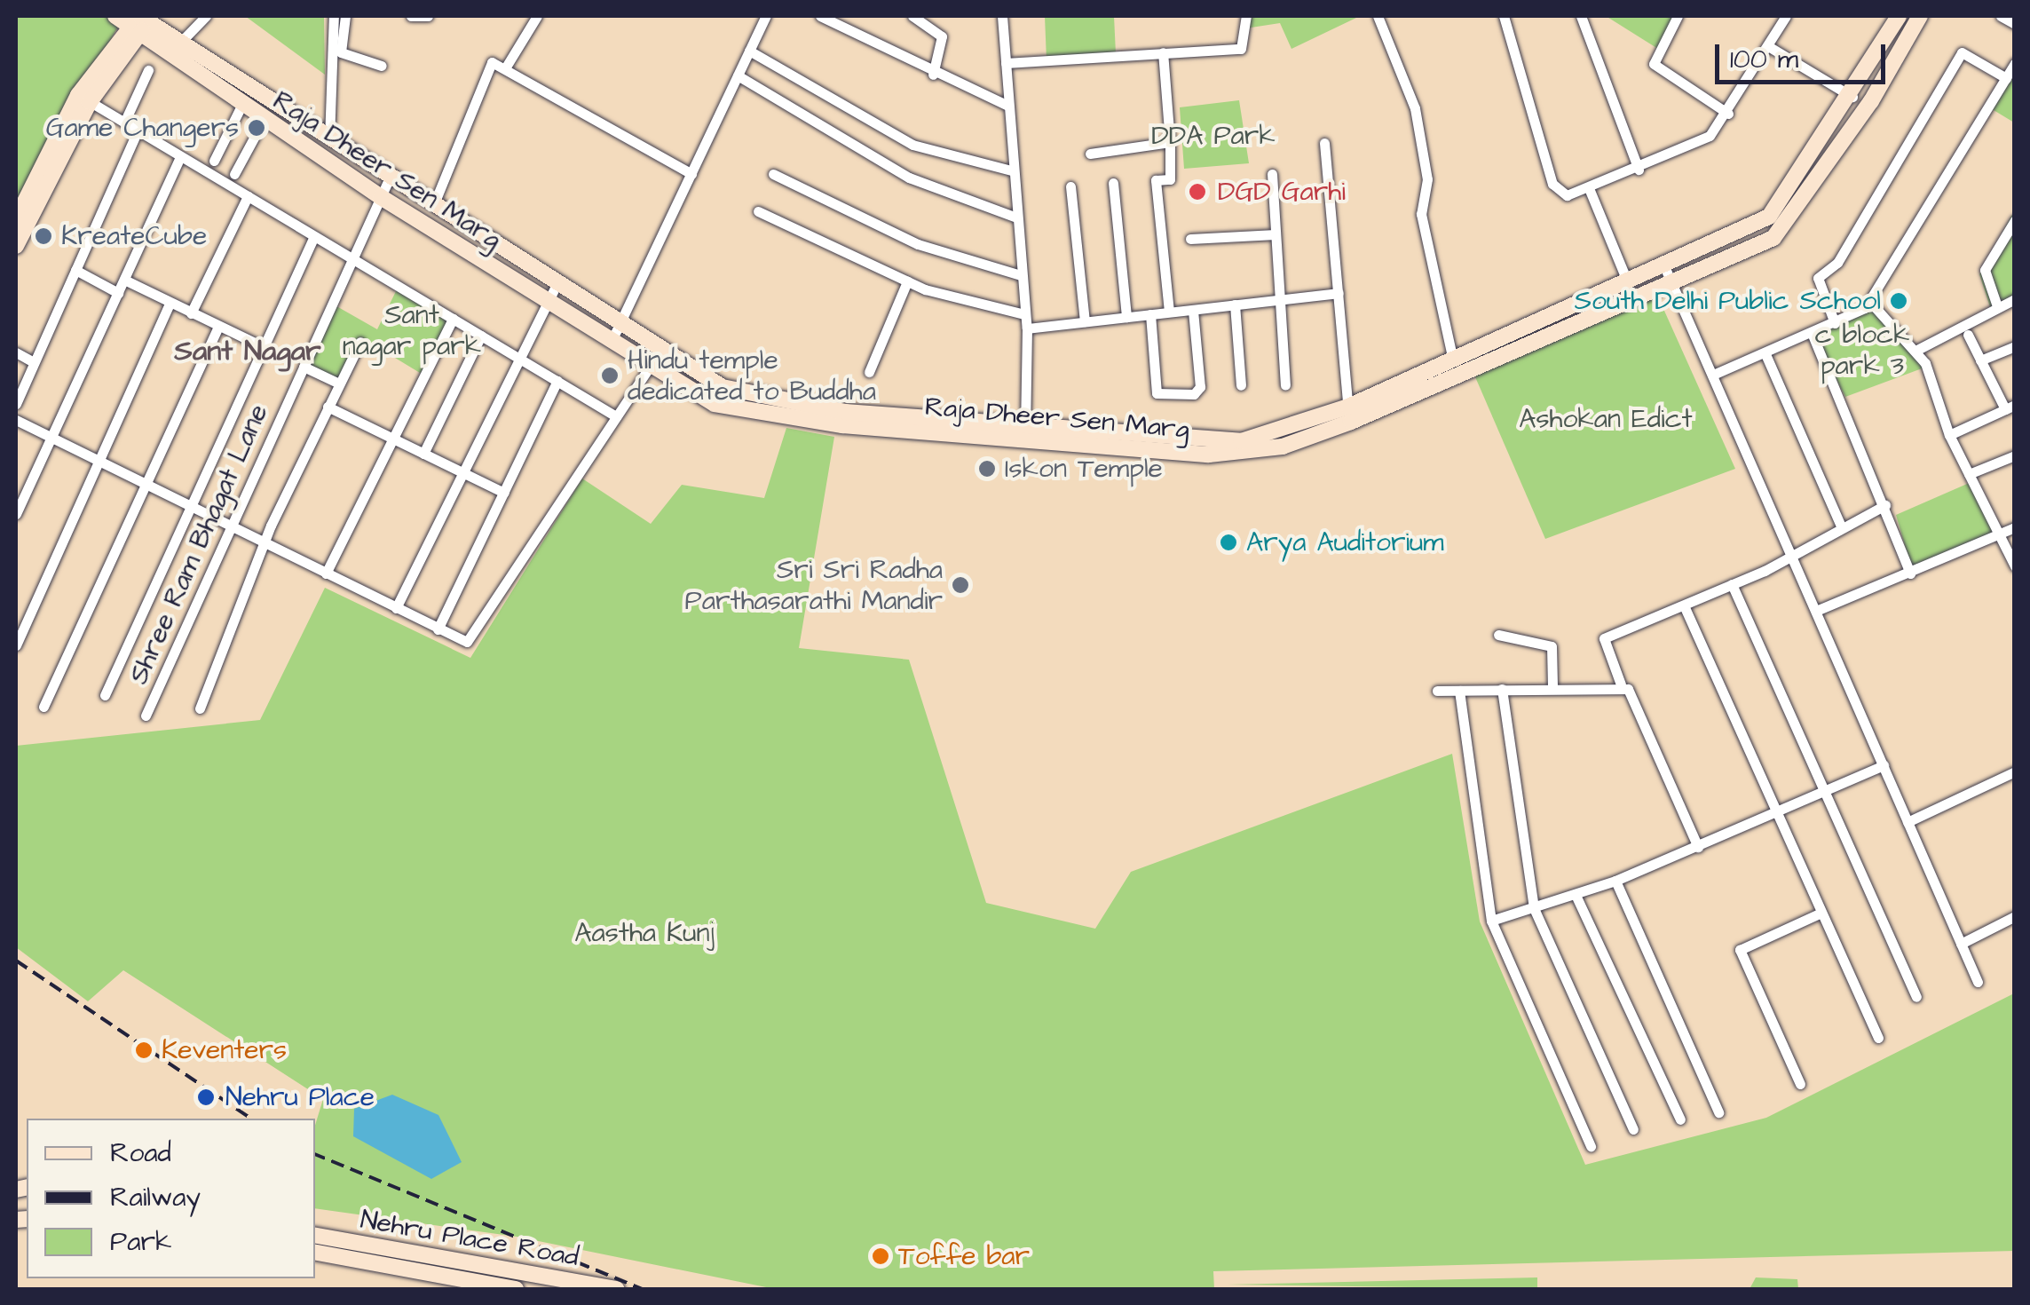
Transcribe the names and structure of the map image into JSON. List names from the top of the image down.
{
  "streets": {
    "street": ["Raja Dheer Sen Marg", "Shree Ram Bhagat Lane", "Nehru Place Road"]
  },
  "crossings": [
    ["Raja Dheer Sen Marg", "Shree Ram Bhagat Lane"]
  ],
  "districts": ["Sant Nagar"],
  "parks": [
    "DDA Park",
    "Sant nagar park",
    "c block park 3",
    "Ashokan Edict",
    "Aastha Kunj"
  ],
  "places": [
    "Game Changers",
    "DGD Garhi",
    "KreateCube",
    "South Delhi Public School",
    "Hindu temple dedicated to Buddha",
    "Iskon Temple",
    "Arya Auditorium",
    "Sri Sri Radha Parthasarathi Mandir",
    "Keventers",
    "Nehru Place",
    "Toffe bar"
  ],
  "legend": ["Road", "Railway", "Park"],
  "scale_bar": "100 m"
}
